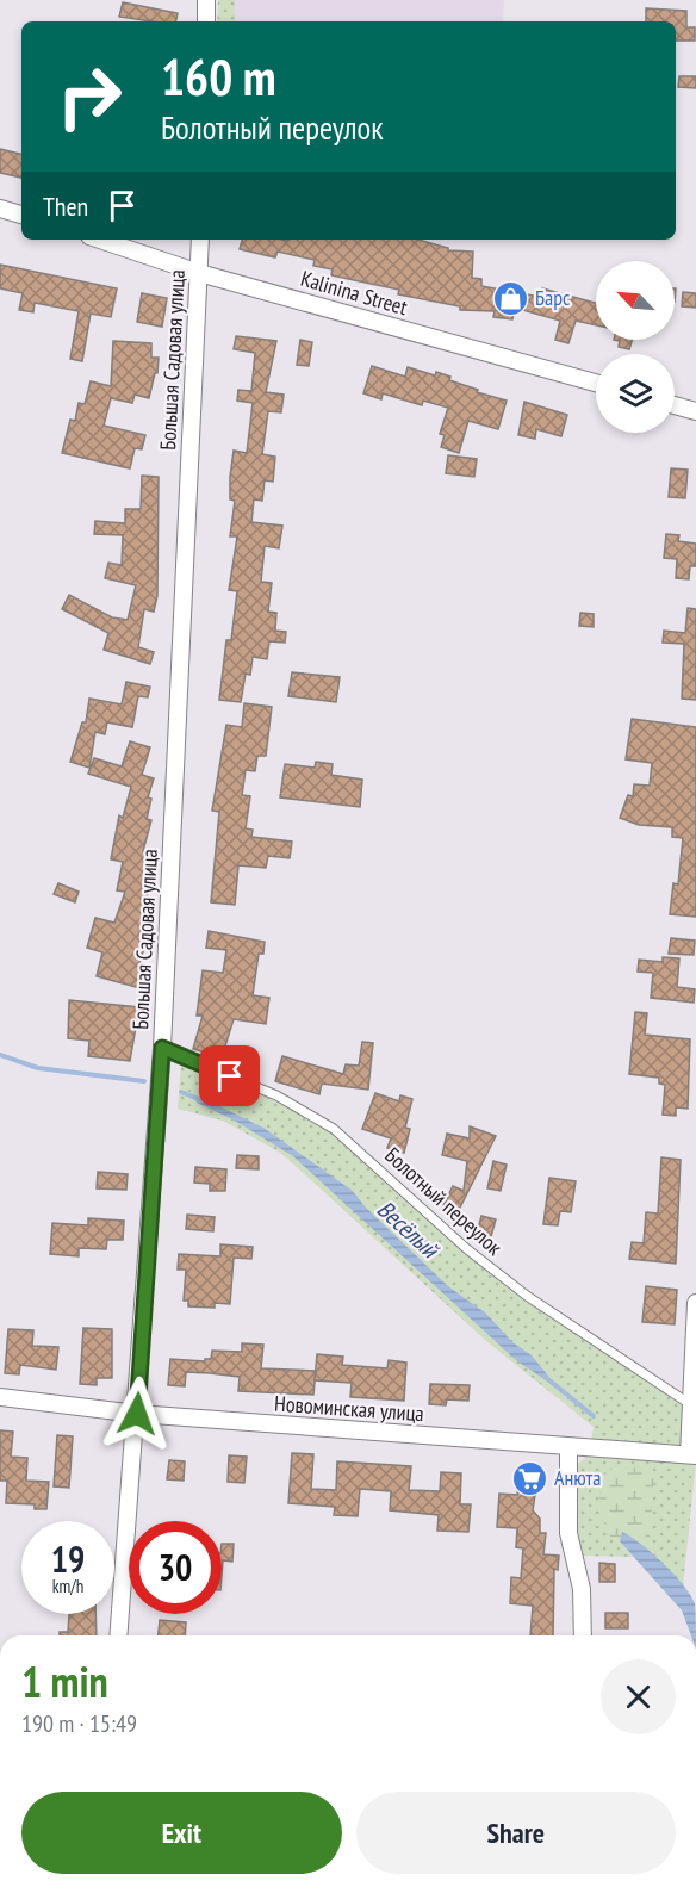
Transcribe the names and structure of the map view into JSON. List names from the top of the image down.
{
  "streets": {
    "street": ["Kalinina Street", "Большая Садовая улица", "Новоминская улица"],
    "lane": ["Болотный переулок"]
  },
  "crossings": [
    ["Kalinina Street", "Большая Садовая улица"],
    ["Большая Садовая улица", "Болотный переулок"],
    ["Большая Садовая улица", "Новоминская улица"]
  ],
  "water": ["Весёлый"],
  "places": {
    "shop": ["Барс"],
    "supermarket": ["Анюта"]
  },
  "north": "top left",
  "page": {
    "turn": ["160 m", "Болотный переулок"],
    "then": "Then",
    "speed": "19 km/h",
    "limit": "30",
    "heading": ["1 min", "190 m · 15:49"],
    "buttons": ["Exit", "Share"]
  }
}
